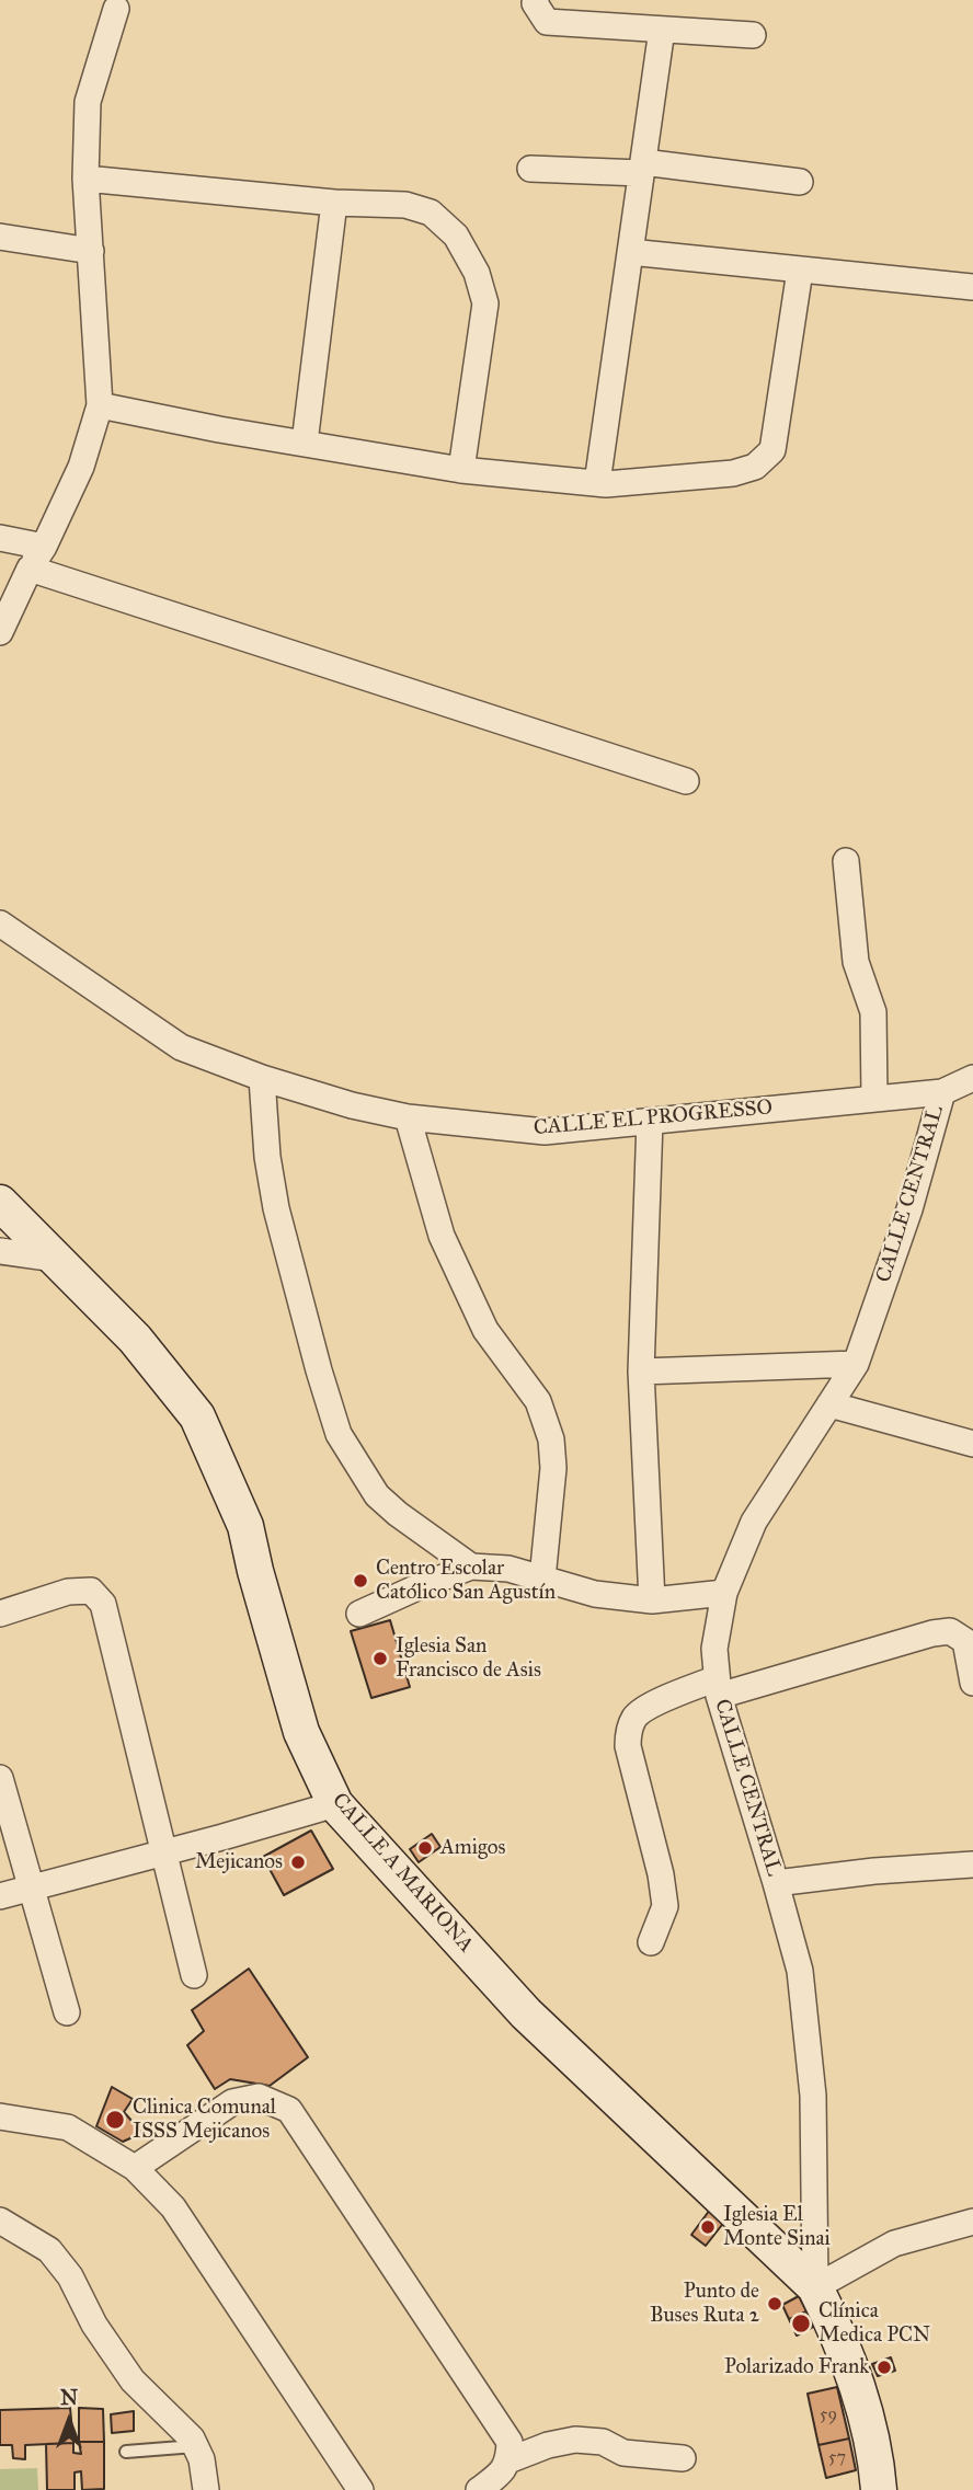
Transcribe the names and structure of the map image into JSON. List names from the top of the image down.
{
  "streets": {
    "main road": ["CALLE A MARIONA"],
    "street": ["CALLE EL PROGRESSO", "CALLE CENTRAL"]
  },
  "crossings": [
    ["CALLE EL PROGRESSO", "CALLE CENTRAL"],
    ["CALLE CENTRAL", "CALLE A MARIONA"]
  ],
  "places": [
    "Centro Escolar Católico San Agustín",
    "Iglesia San Francisco de Asis",
    "Amigos",
    "Mejicanos",
    "Clinica Comunal ISSS Mejicanos",
    "Iglesia El Monte Sinai",
    "Punto de Buses Ruta 2",
    "Clínica Medica PCN",
    "Polarizado Frank"
  ],
  "house_numbers": ["59", "57"],
  "north": "top"
}
